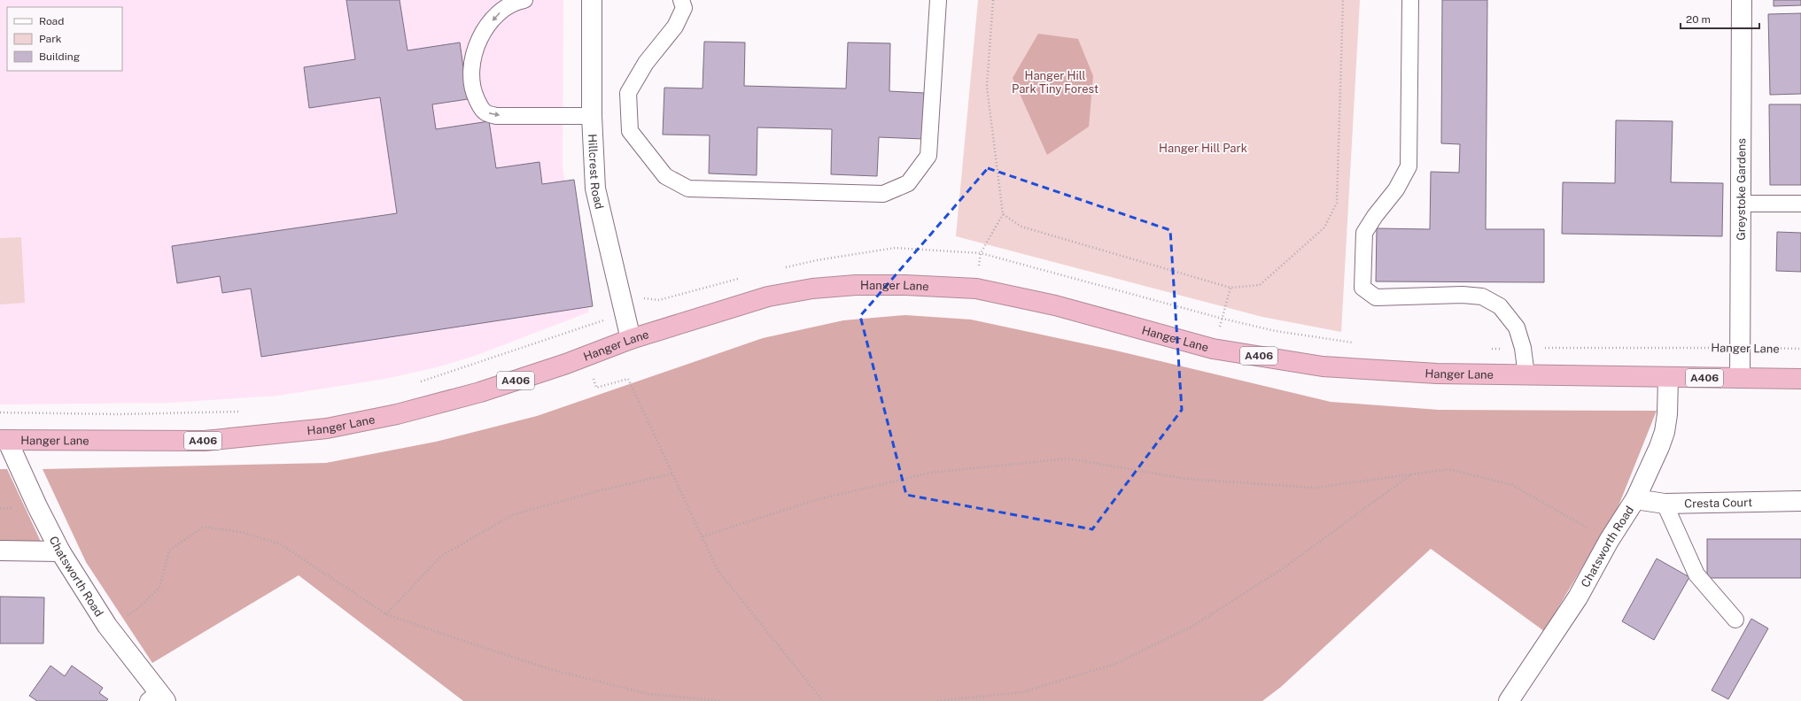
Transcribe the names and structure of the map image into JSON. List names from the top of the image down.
{
  "streets": {
    "highway": ["Hanger Lane", "A406"],
    "street": [
      "Hillcrest Road",
      "Greystoke Gardens",
      "Cresta Court",
      "Chatsworth Road"
    ]
  },
  "crossings": [
    ["Hillcrest Road", "Hanger Lane"],
    ["Greystoke Gardens", "Hanger Lane"],
    ["Hanger Lane", "Chatsworth Road"],
    ["Cresta Court", "Chatsworth Road"]
  ],
  "parks": ["Hanger Hill Park Tiny Forest", "Hanger Hill Park"],
  "legend": ["Road", "Park", "Building"],
  "scale_bar": "20 m"
}
